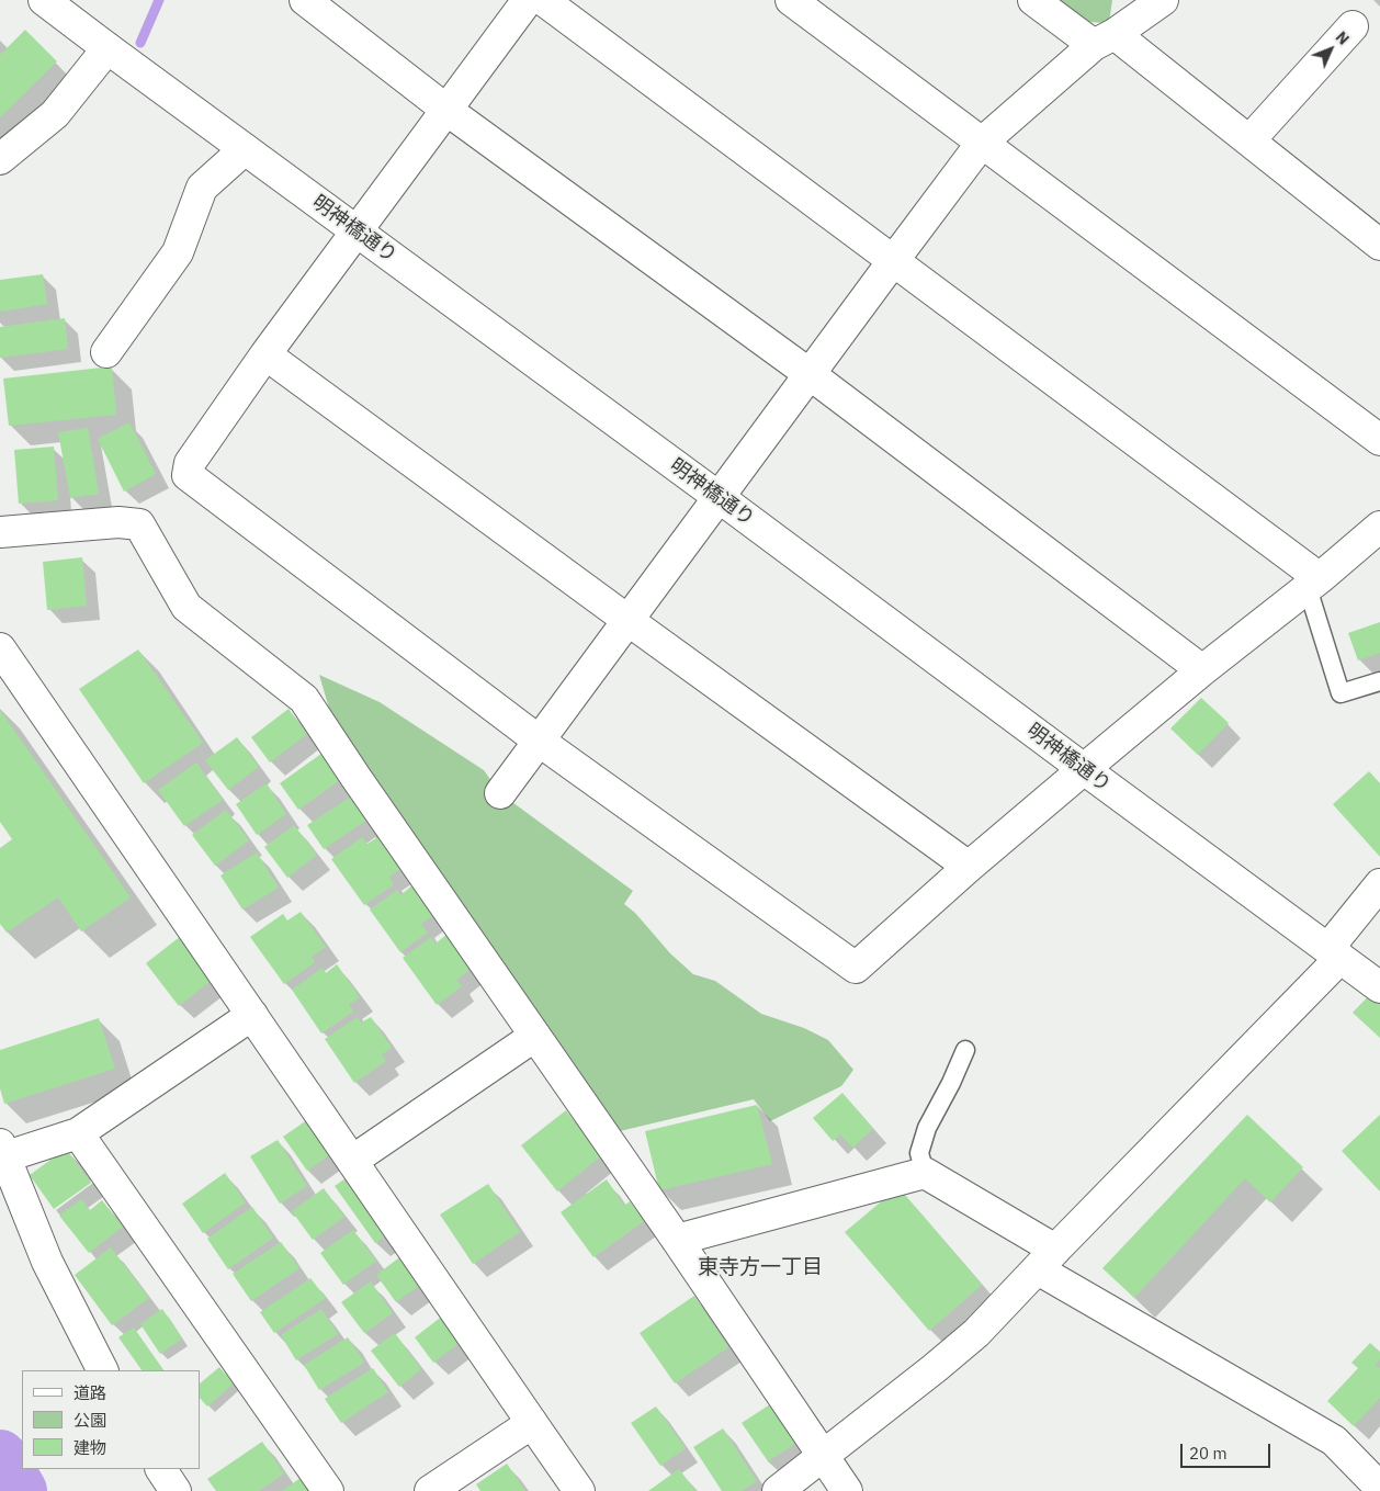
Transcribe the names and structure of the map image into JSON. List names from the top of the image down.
{
  "streets": {
    "street": ["明神橋通り"]
  },
  "districts": ["東寺方一丁目"],
  "legend": ["道路", "公園", "建物"],
  "scale_bar": "20 m",
  "north": "top right"
}
